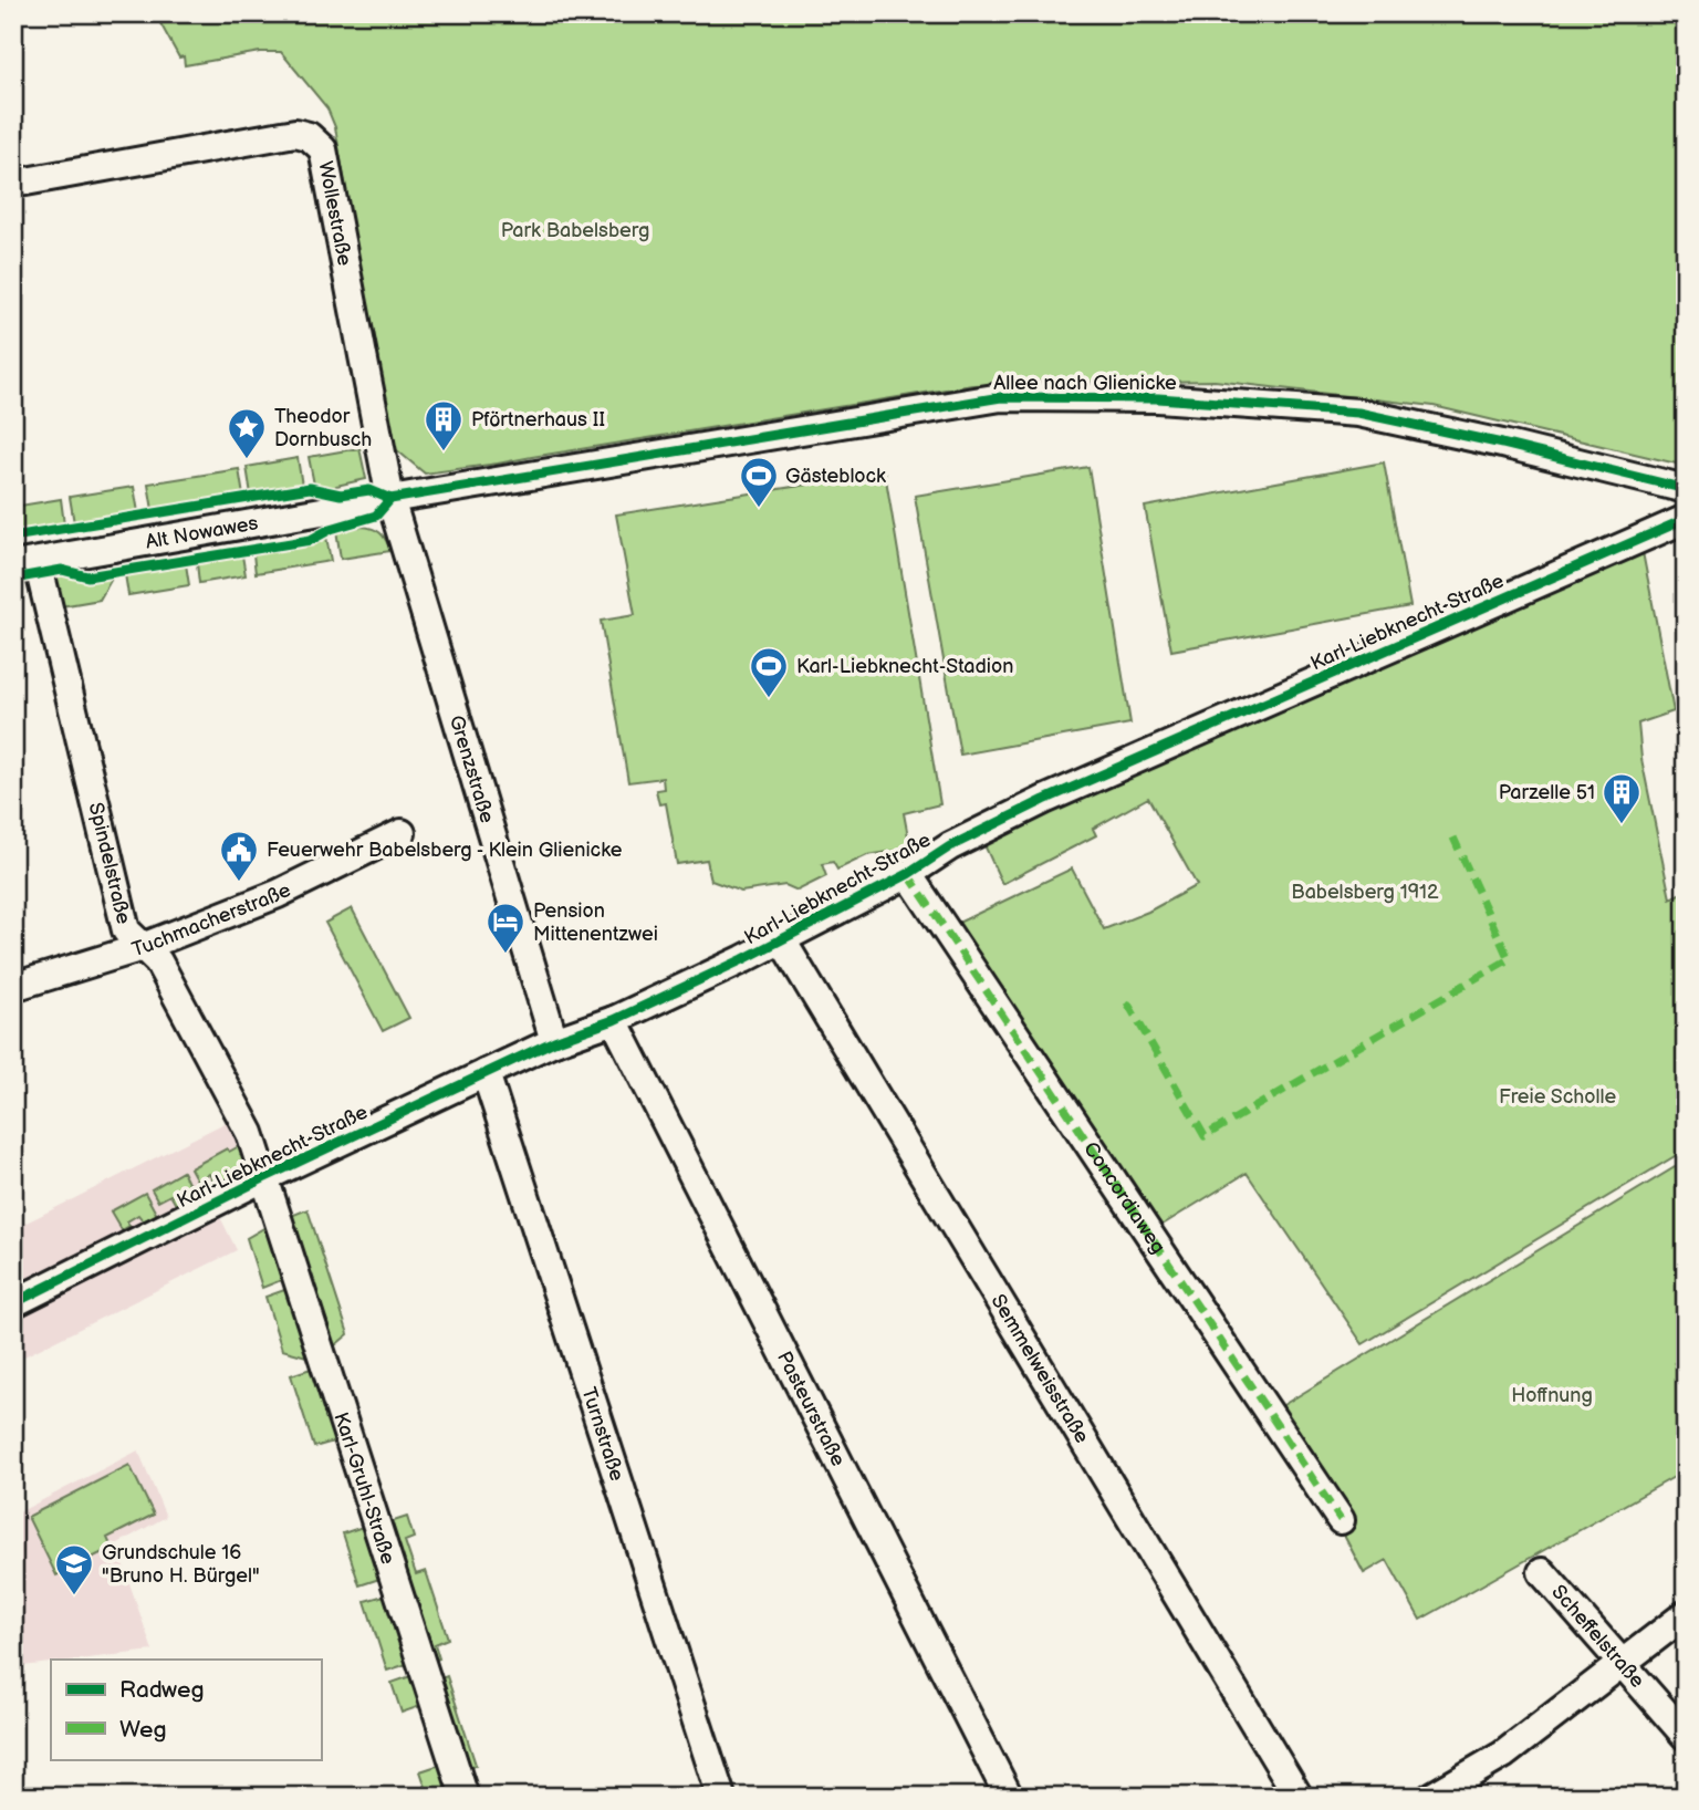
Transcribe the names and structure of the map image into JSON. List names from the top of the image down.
{
  "streets": {
    "street": [
      "Wollestraße",
      "Allee nach Glienicke",
      "Alt Nowawes",
      "Karl-Liebknecht-Straße",
      "Grenzstraße",
      "Spindelstraße",
      "Tuchmacherstraße",
      "Concordiaweg",
      "Semmelweisstraße",
      "Pasteurstraße",
      "Turnstraße",
      "Karl-Gruhl-Straße",
      "Scheffelstraße"
    ]
  },
  "crossings": [
    ["Wollestraße", "Allee nach Glienicke"],
    ["Wollestraße", "Alt Nowawes"],
    ["Wollestraße", "Grenzstraße"],
    ["Allee nach Glienicke", "Alt Nowawes"],
    ["Allee nach Glienicke", "Grenzstraße"],
    ["Alt Nowawes", "Grenzstraße"],
    ["Alt Nowawes", "Spindelstraße"],
    ["Karl-Liebknecht-Straße", "Grenzstraße"],
    ["Karl-Liebknecht-Straße", "Spindelstraße"],
    ["Karl-Liebknecht-Straße", "Concordiaweg"],
    ["Karl-Liebknecht-Straße", "Semmelweisstraße"],
    ["Karl-Liebknecht-Straße", "Pasteurstraße"],
    ["Karl-Liebknecht-Straße", "Turnstraße"],
    ["Karl-Liebknecht-Straße", "Karl-Gruhl-Straße"],
    ["Spindelstraße", "Tuchmacherstraße"],
    ["Spindelstraße", "Karl-Gruhl-Straße"]
  ],
  "parks": [
    "Park Babelsberg",
    "Babelsberg 1912",
    "Freie Scholle",
    "Hoffnung"
  ],
  "places": {
    "building": ["Pförtnerhaus II", "Parzelle 51"],
    "place": ["Theodor Dornbusch"],
    "sports": ["Gästeblock", "Karl-Liebknecht-Stadion"],
    "public building": ["Feuerwehr Babelsberg - Klein Glienicke"],
    "hotel": ["Pension Mittenentzwei"],
    "school or university": ["Grundschule 16 \"Bruno H. Bürgel\""]
  },
  "legend": ["Radweg", "Weg"]
}
